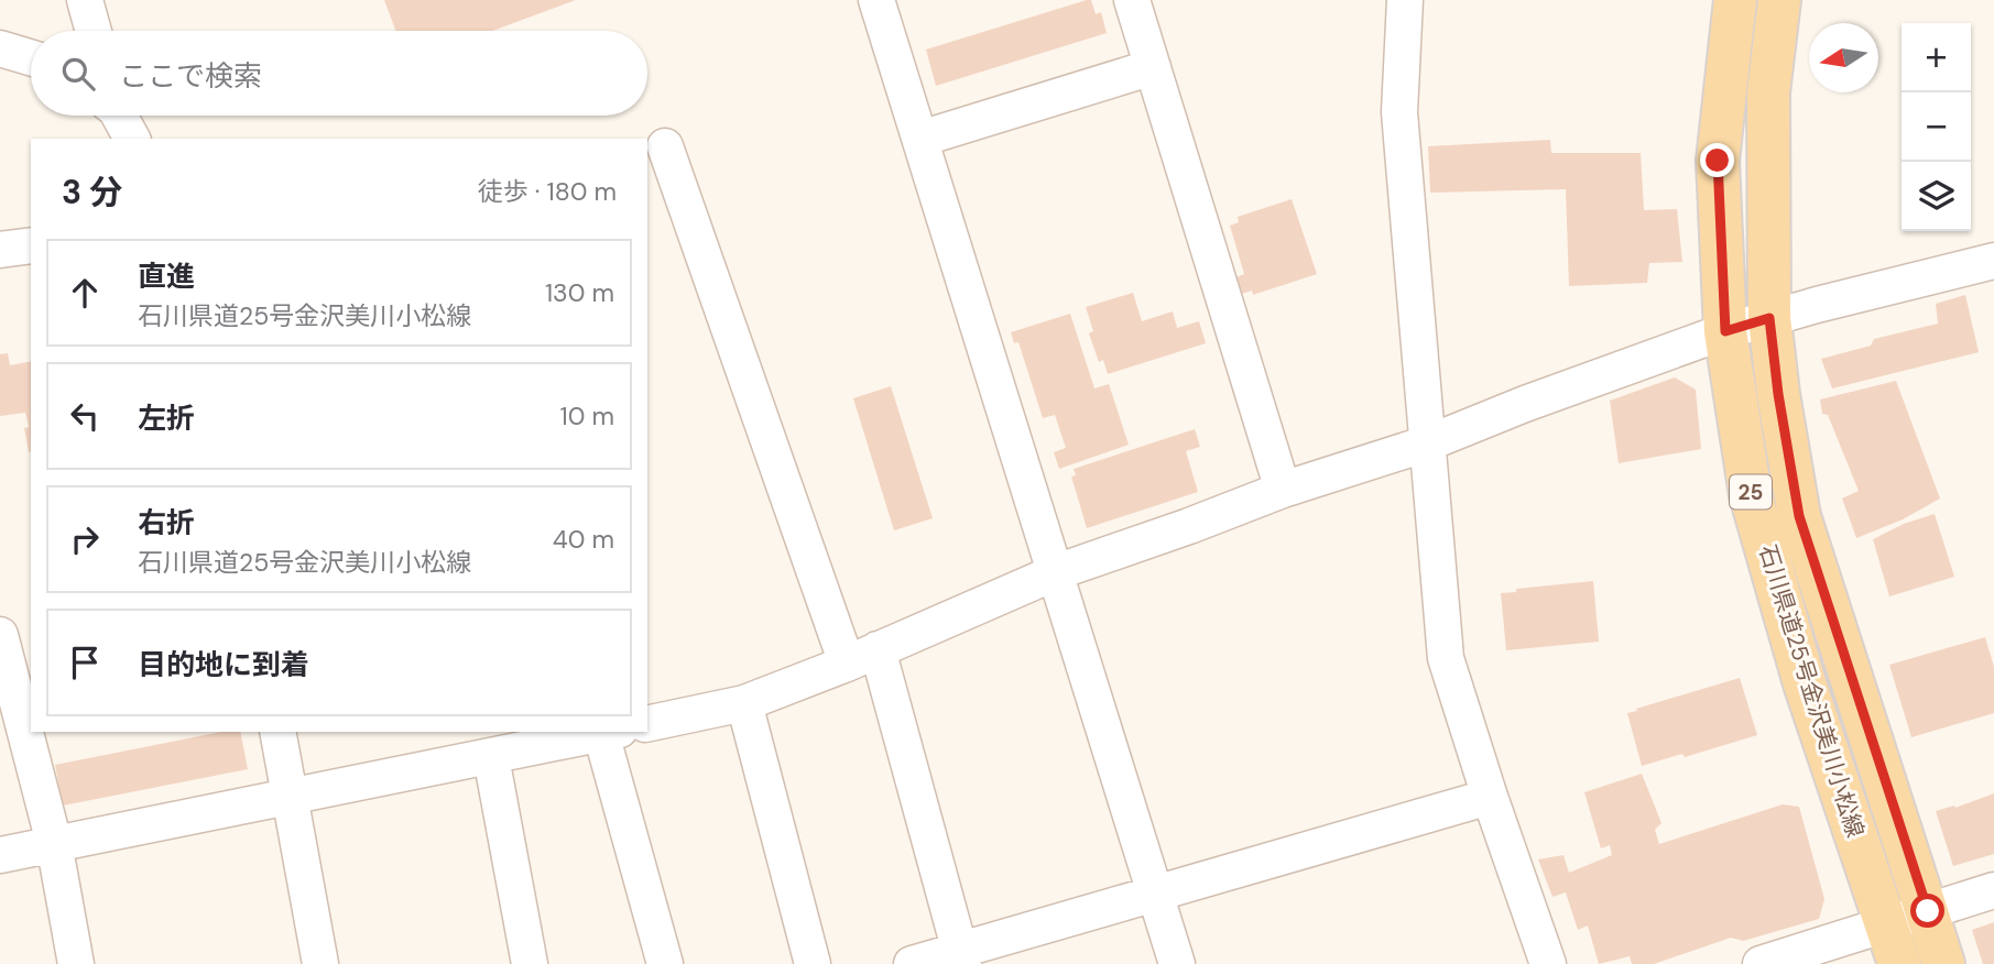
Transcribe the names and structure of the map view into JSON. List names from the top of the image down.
{
  "streets": {
    "main road": ["25", "石川県道25号金沢美川小松線"]
  },
  "north": "left",
  "page": {
    "map_buttons": ["+", "−"],
    "search": "ここで検索",
    "heading": ["3 分", "徒歩 · 180 m"],
    "list": [
      ["直進", "石川県道25号金沢美川小松線", "130 m"],
      ["左折", "10 m"],
      ["右折", "石川県道25号金沢美川小松線", "40 m"],
      "目的地に到着"
    ]
  }
}
